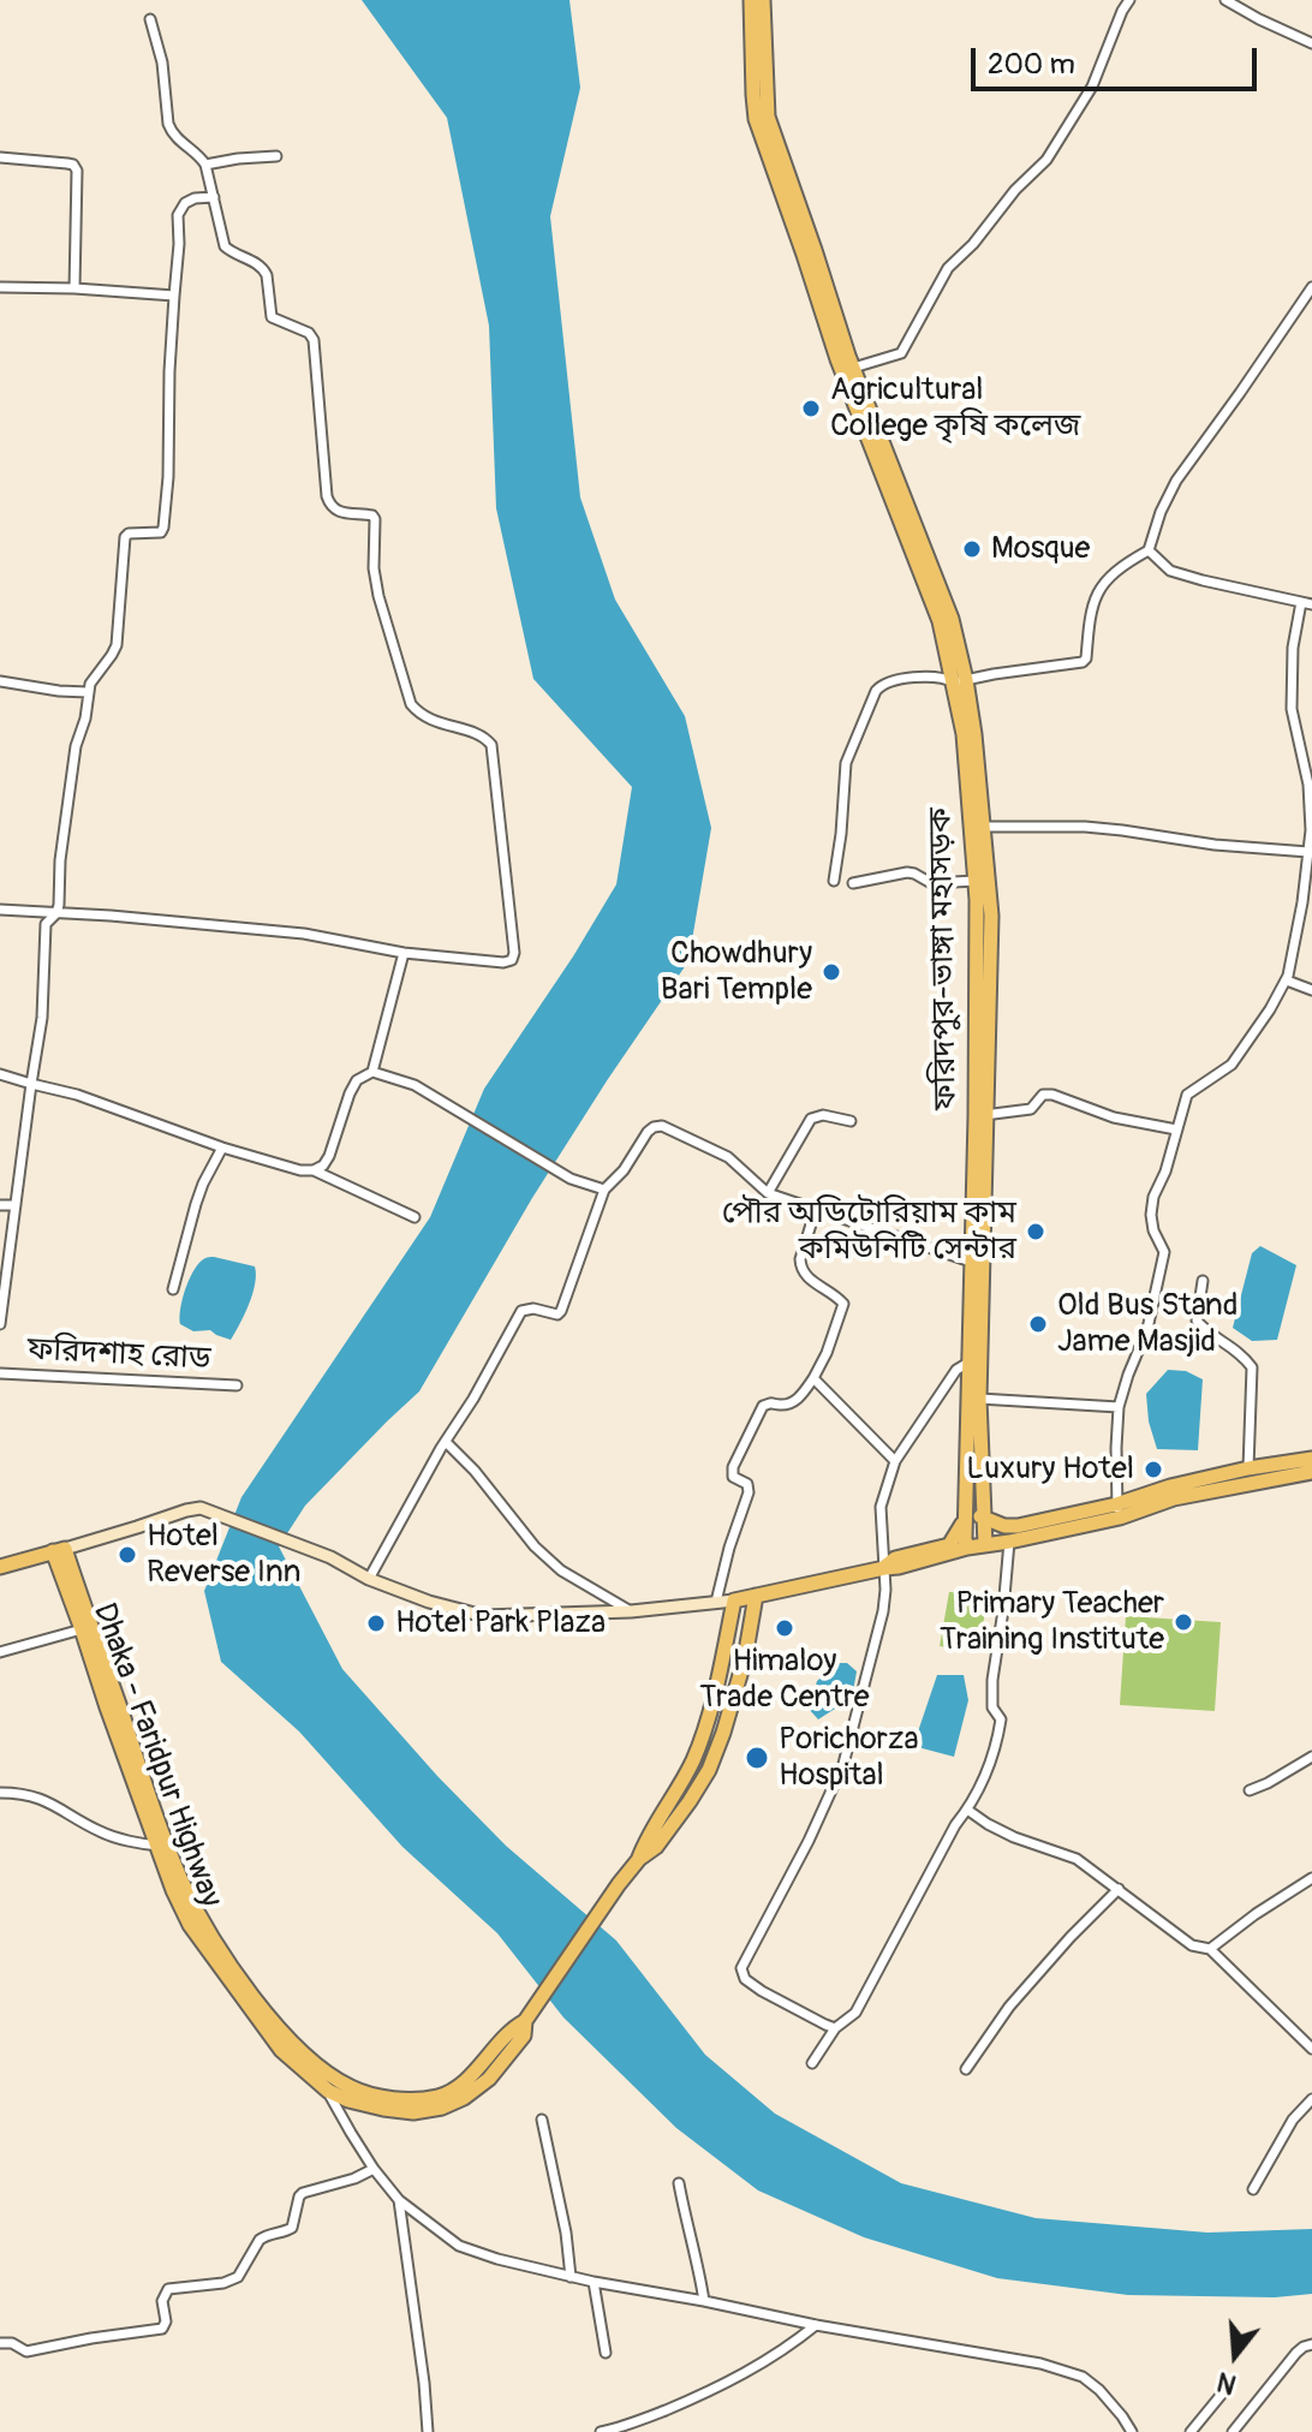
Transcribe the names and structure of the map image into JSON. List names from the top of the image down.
{
  "streets": {
    "highway": ["ফরিদপুর-ভাঙ্গা মহাসড়ক", "Dhaka - Faridpur Highway"],
    "street": ["ফরিদশাহ রোড"]
  },
  "places": [
    "Agricultural College কৃষি কলেজ",
    "Mosque",
    "Chowdhury Bari Temple",
    "পৌর অডিটোরিয়াম কাম কমিউনিটি সেন্টার",
    "Old Bus Stand Jame Masjid",
    "Luxury Hotel",
    "Hotel Reverse Inn",
    "Primary Teacher Training Institute",
    "Hotel Park Plaza",
    "Himaloy Trade Centre",
    "Porichorza Hospital"
  ],
  "scale_bar": "200 m",
  "north": "bottom"
}
